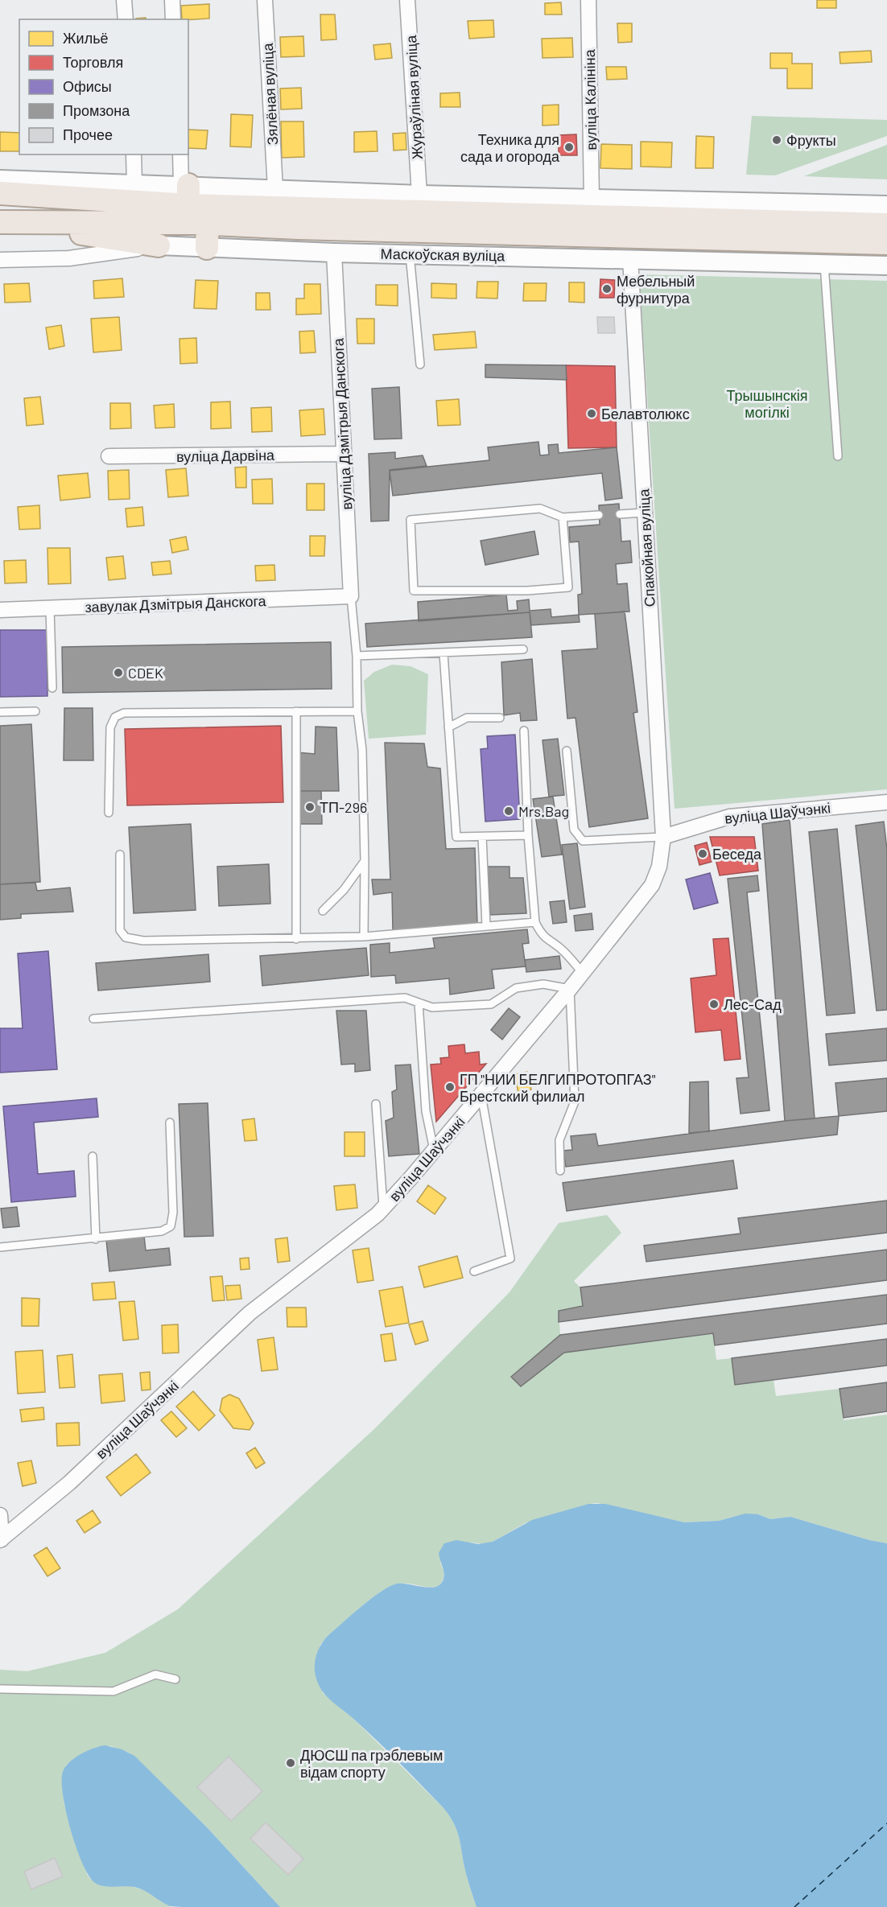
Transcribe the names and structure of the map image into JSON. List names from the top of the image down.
{
  "streets": {
    "main road": ["Маскоўская вуліца"],
    "street": [
      "Зялёная вуліца",
      "Жураўліная вуліца",
      "вуліца Калініна",
      "вуліца Дзмітрыя Данскога",
      "вуліца Дарвіна",
      "Спакойная вуліца",
      "завулак Дзмітрыя Данскога",
      "вуліца Шаўчэнкі"
    ]
  },
  "crossings": [
    ["Зялёная вуліца", "Маскоўская вуліца"],
    ["Жураўліная вуліца", "Маскоўская вуліца"],
    ["вуліца Калініна", "Маскоўская вуліца"],
    ["Маскоўская вуліца", "вуліца Дзмітрыя Данскога"],
    ["Маскоўская вуліца", "Спакойная вуліца"],
    ["вуліца Дзмітрыя Данскога", "вуліца Дарвіна"],
    ["вуліца Дзмітрыя Данскога", "завулак Дзмітрыя Данскога"],
    ["Спакойная вуліца", "вуліца Шаўчэнкі"]
  ],
  "parks": ["Трышынскія могілкі"],
  "places": [
    "Фрукты",
    "Техника для сада и огорода",
    "Мебельный фурнитура",
    "Белавтолюкс",
    "CDEK",
    "ТП-296",
    "Mrs.Bag",
    "Беседа",
    "Лес-Сад",
    "ГП \"НИИ БЕЛГИПРОТОПГАЗ\" Брестский филиал",
    "ДЮСШ па грэблевым відам спорту"
  ],
  "legend": [
    "Жильё",
    "Торговля",
    "Офисы",
    "Промзона",
    "Прочее"
  ]
}
